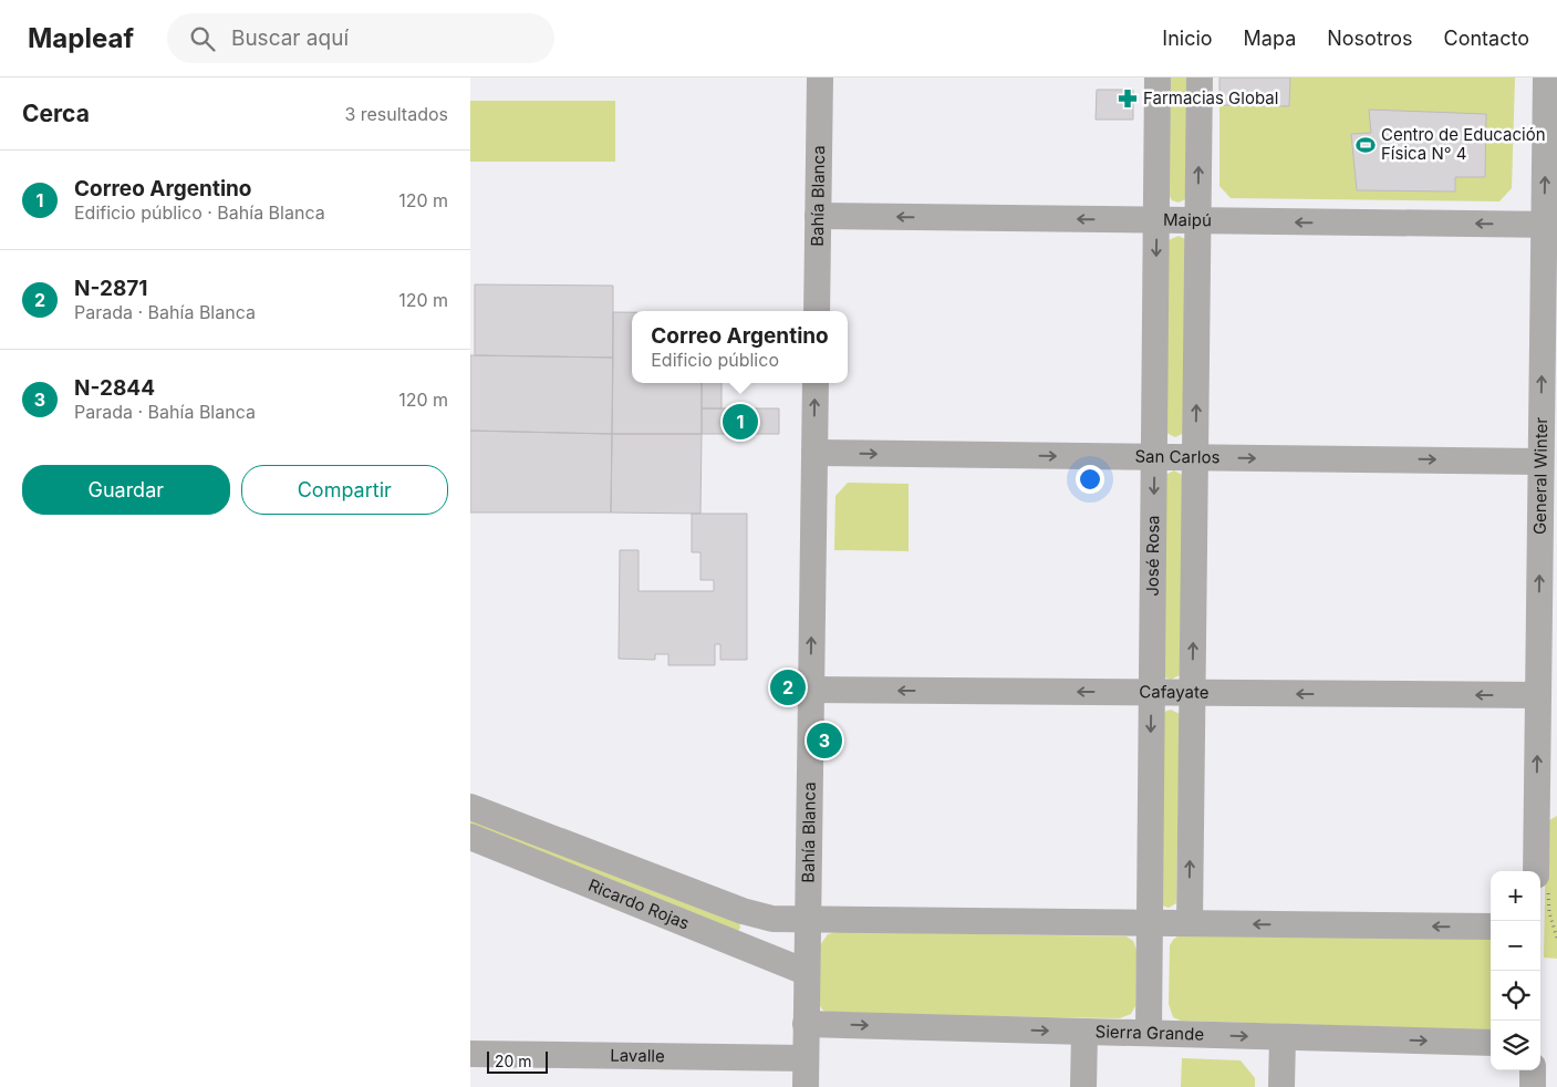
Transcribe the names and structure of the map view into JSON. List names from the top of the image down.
{
  "streets": {
    "street": [
      "Bahía Blanca",
      "Maipú",
      "San Carlos",
      "General Winter",
      "José Rosa",
      "Cafayate",
      "Ricardo Rojas",
      "Sierra Grande",
      "Lavalle"
    ]
  },
  "crossings": [
    ["Bahía Blanca", "Maipú"],
    ["Bahía Blanca", "San Carlos"],
    ["Bahía Blanca", "Cafayate"],
    ["Bahía Blanca", "Ricardo Rojas"],
    ["Bahía Blanca", "Sierra Grande"],
    ["Bahía Blanca", "Lavalle"],
    ["Maipú", "General Winter"],
    ["Maipú", "José Rosa"],
    ["San Carlos", "General Winter"],
    ["San Carlos", "José Rosa"],
    ["General Winter", "Cafayate"],
    ["José Rosa", "Cafayate"],
    ["José Rosa", "Sierra Grande"]
  ],
  "one_way": ["Maipú", "San Carlos", "General Winter"],
  "places": {
    "pharmacy": ["Farmacias Global"],
    "sports": ["Centro de Educación Física N° 4"]
  },
  "scale_bar": "20 m",
  "page": {
    "header": "Mapleaf",
    "search": "Buscar aquí",
    "nav": [
      "Inicio",
      "Mapa",
      "Nosotros",
      "Contacto"
    ],
    "heading": ["Cerca", "3 resultados"],
    "list": [
      {
        "mark": "1",
        "name": "Correo Argentino",
        "note": "Edificio público · Bahía Blanca",
        "value": "120 m"
      },
      {
        "mark": "2",
        "name": "N-2871",
        "note": "Parada · Bahía Blanca",
        "value": "120 m"
      },
      {
        "mark": "3",
        "name": "N-2844",
        "note": "Parada · Bahía Blanca",
        "value": "120 m"
      }
    ],
    "popup": ["Correo Argentino", "Edificio público"],
    "pins": ["1", "2", "3"],
    "buttons": ["Guardar", "Compartir"],
    "map_buttons": ["+", "−"],
    "scale": "20 m"
  }
}
